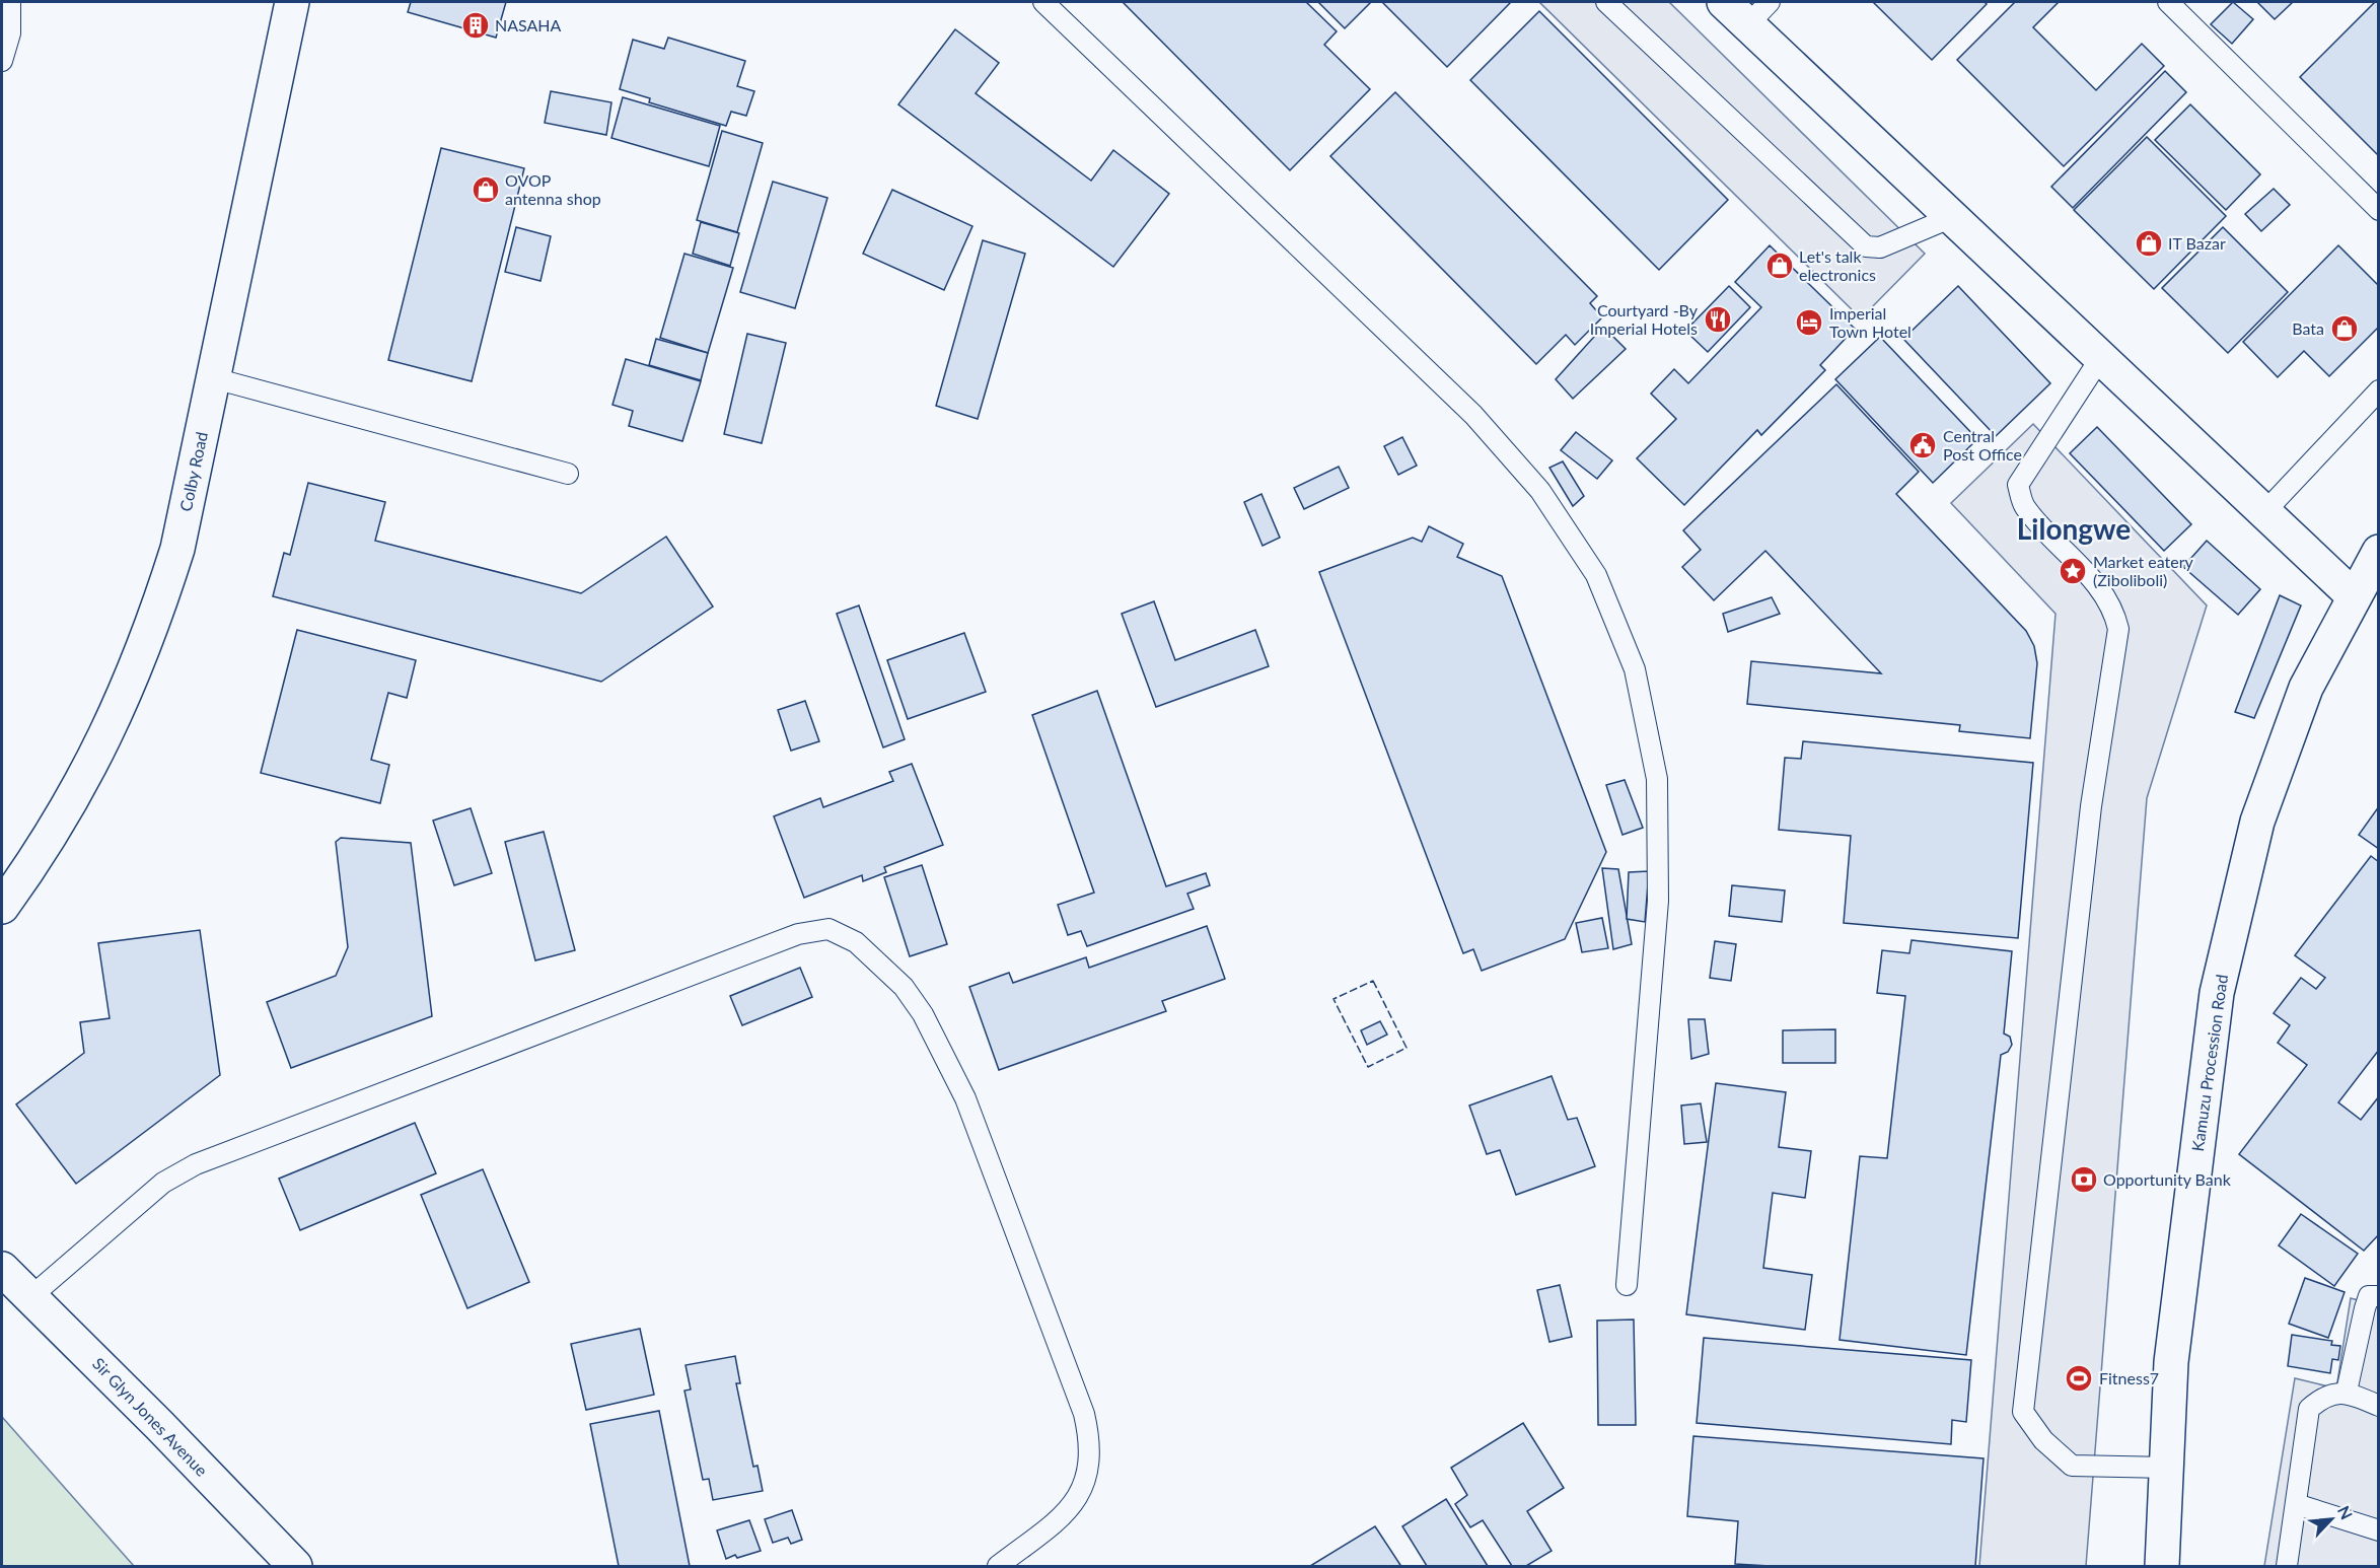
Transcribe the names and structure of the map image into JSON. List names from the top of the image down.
{
  "streets": {
    "main road": ["Colby Road", "Kamuzu Procession Road", "Sir Glyn Jones Avenue"]
  },
  "districts": ["Lilongwe"],
  "places": {
    "building": ["NASAHA"],
    "shop": [
      "OVOP antenna shop",
      "IT Bazar",
      "Let's talk electronics",
      "Bata"
    ],
    "restaurant": ["Courtyard -By Imperial Hotels"],
    "hotel": ["Imperial Town Hotel"],
    "public building": ["Central Post Office"],
    "place": ["Market eatery (Ziboliboli)"],
    "bank": ["Opportunity Bank"],
    "sports": ["Fitness7"]
  },
  "north": "top right"
}
